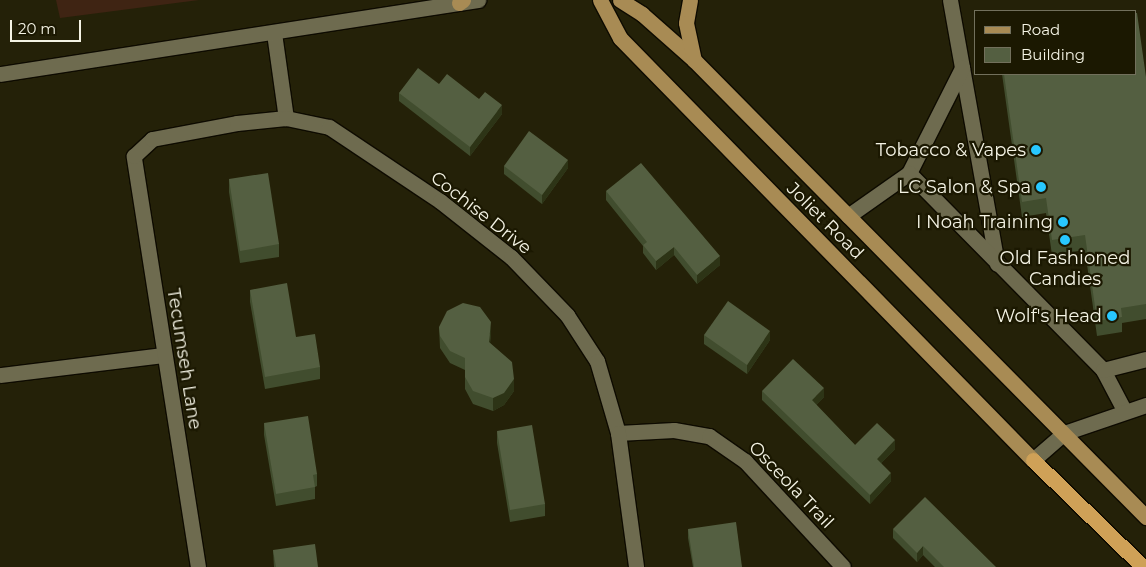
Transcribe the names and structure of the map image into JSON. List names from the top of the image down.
{
  "streets": {
    "highway": ["Joliet Road"],
    "street": ["Cochise Drive", "Tecumseh Lane", "Osceola Trail"]
  },
  "crossings": [
    ["Cochise Drive", "Tecumseh Lane"],
    ["Cochise Drive", "Osceola Trail"]
  ],
  "places": [
    "Tobacco & Vapes",
    "LC Salon & Spa",
    "I Noah Training",
    "Old Fashioned Candies",
    "Wolf's Head"
  ],
  "legend": ["Road", "Building"],
  "scale_bar": "20 m"
}
